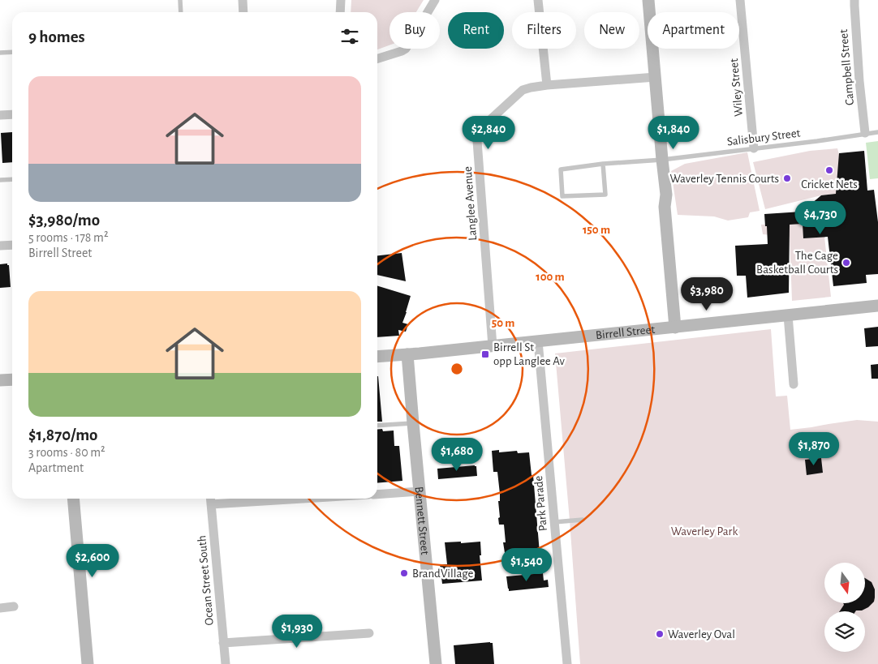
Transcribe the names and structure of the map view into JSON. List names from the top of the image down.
{
  "streets": {
    "main road": ["Birrell Street", "Bennett Street"],
    "street": [
      "Campbell Street",
      "Wiley Street",
      "Langlee Avenue",
      "Park Parade",
      "Ocean Street South"
    ],
    "lane": ["Salisbury Street"]
  },
  "crossings": [
    ["Campbell Street", "Salisbury Street"],
    ["Wiley Street", "Salisbury Street"],
    ["Langlee Avenue", "Birrell Street"],
    ["Birrell Street", "Park Parade"],
    ["Birrell Street", "Bennett Street"]
  ],
  "parks": ["Waverley Park"],
  "places": {
    "other": [
      "Cricket Nets",
      "Waverley Tennis Courts",
      "The Cage Basketball Courts",
      "BrandVillage",
      "Waverley Oval"
    ],
    "transit": ["Birrell St opp Langlee Av"]
  },
  "north": "bottom",
  "page": {
    "chip": [
      "Buy",
      "Rent",
      "Filters",
      "New",
      "Apartment"
    ],
    "heading": "9 homes",
    "list": [
      {
        "name": "$3,980/mo",
        "note": "5 rooms · 178 m² · Birrell Street"
      },
      {
        "name": "$1,870/mo",
        "note": "3 rooms · 80 m² · Apartment"
      }
    ],
    "price": [
      "$2,840",
      "$1,840",
      "$4,730",
      "$3,980",
      "$1,870",
      "$1,680",
      "$2,600",
      "$1,540",
      "$1,930"
    ]
  },
  "rings": ["150 m", "100 m", "50 m"]
}
